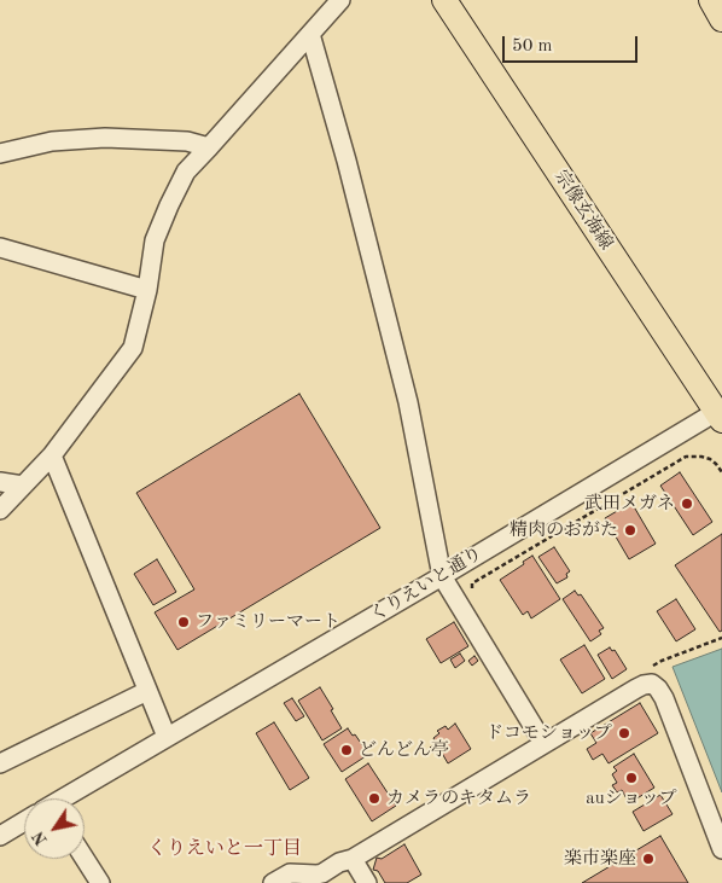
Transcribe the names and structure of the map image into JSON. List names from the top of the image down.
{
  "streets": {
    "main road": ["宗像玄海線"],
    "street": ["くりえいと通り"]
  },
  "crossings": [
    ["宗像玄海線", "くりえいと通り"]
  ],
  "districts": ["くりえいと一丁目"],
  "places": [
    "武田メガネ",
    "精肉のおがた",
    "ファミリーマート",
    "ドコモショップ",
    "どんどん亭",
    "auショップ",
    "カメラのキタムラ",
    "楽市楽座"
  ],
  "scale_bar": "50 m",
  "north": "bottom left"
}
